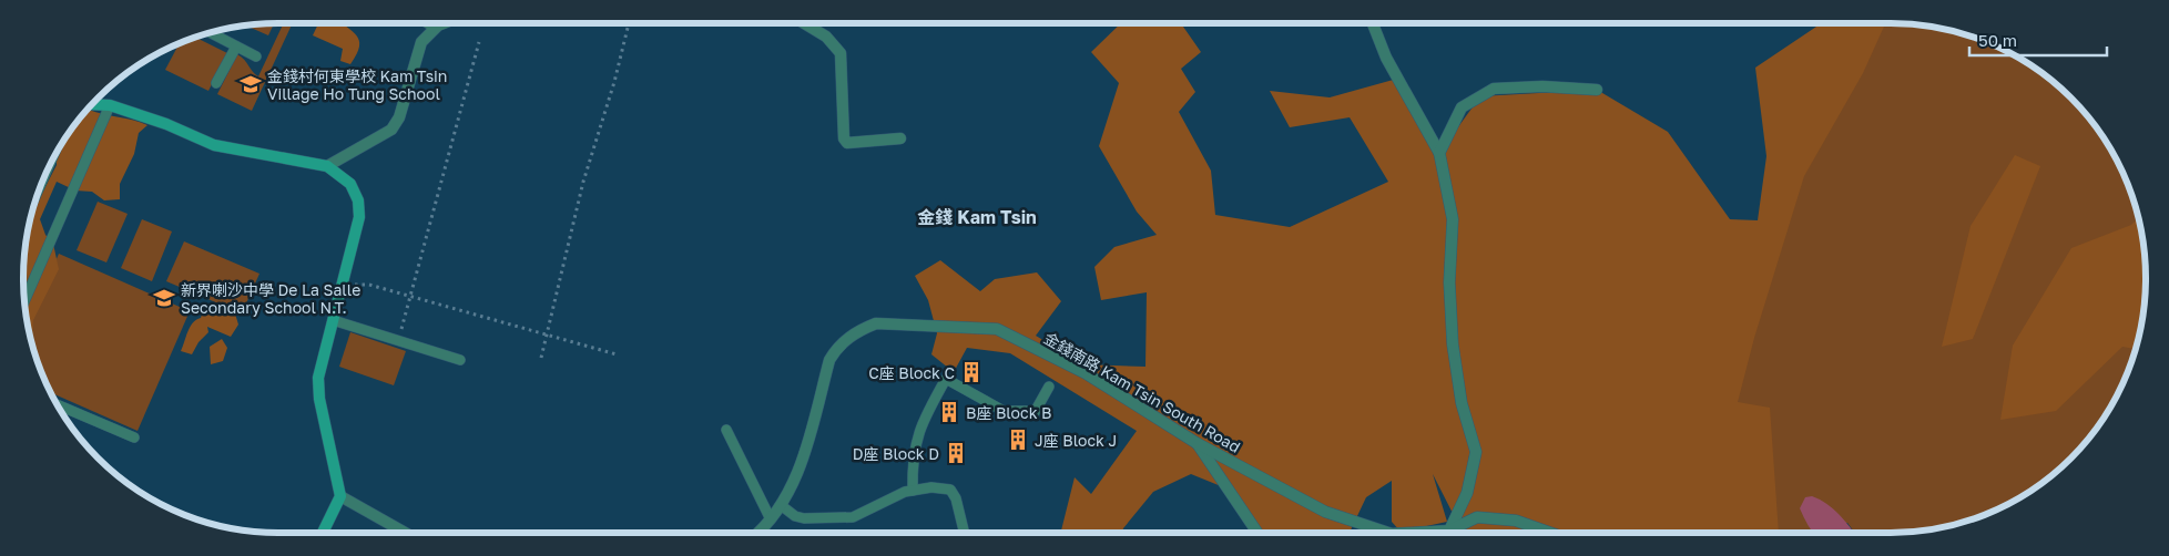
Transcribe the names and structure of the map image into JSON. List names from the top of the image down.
{
  "streets": {
    "street": ["金錢南路 Kam Tsin South Road"]
  },
  "districts": ["金錢 Kam Tsin"],
  "places": {
    "school or university": ["金錢村何東學校 Kam Tsin Village Ho Tung School", "新界喇沙中學 De La Salle Secondary School N.T."],
    "building": [
      "C座 Block C",
      "B座 Block B",
      "J座 Block J",
      "D座 Block D"
    ]
  },
  "scale_bar": "50 m"
}
